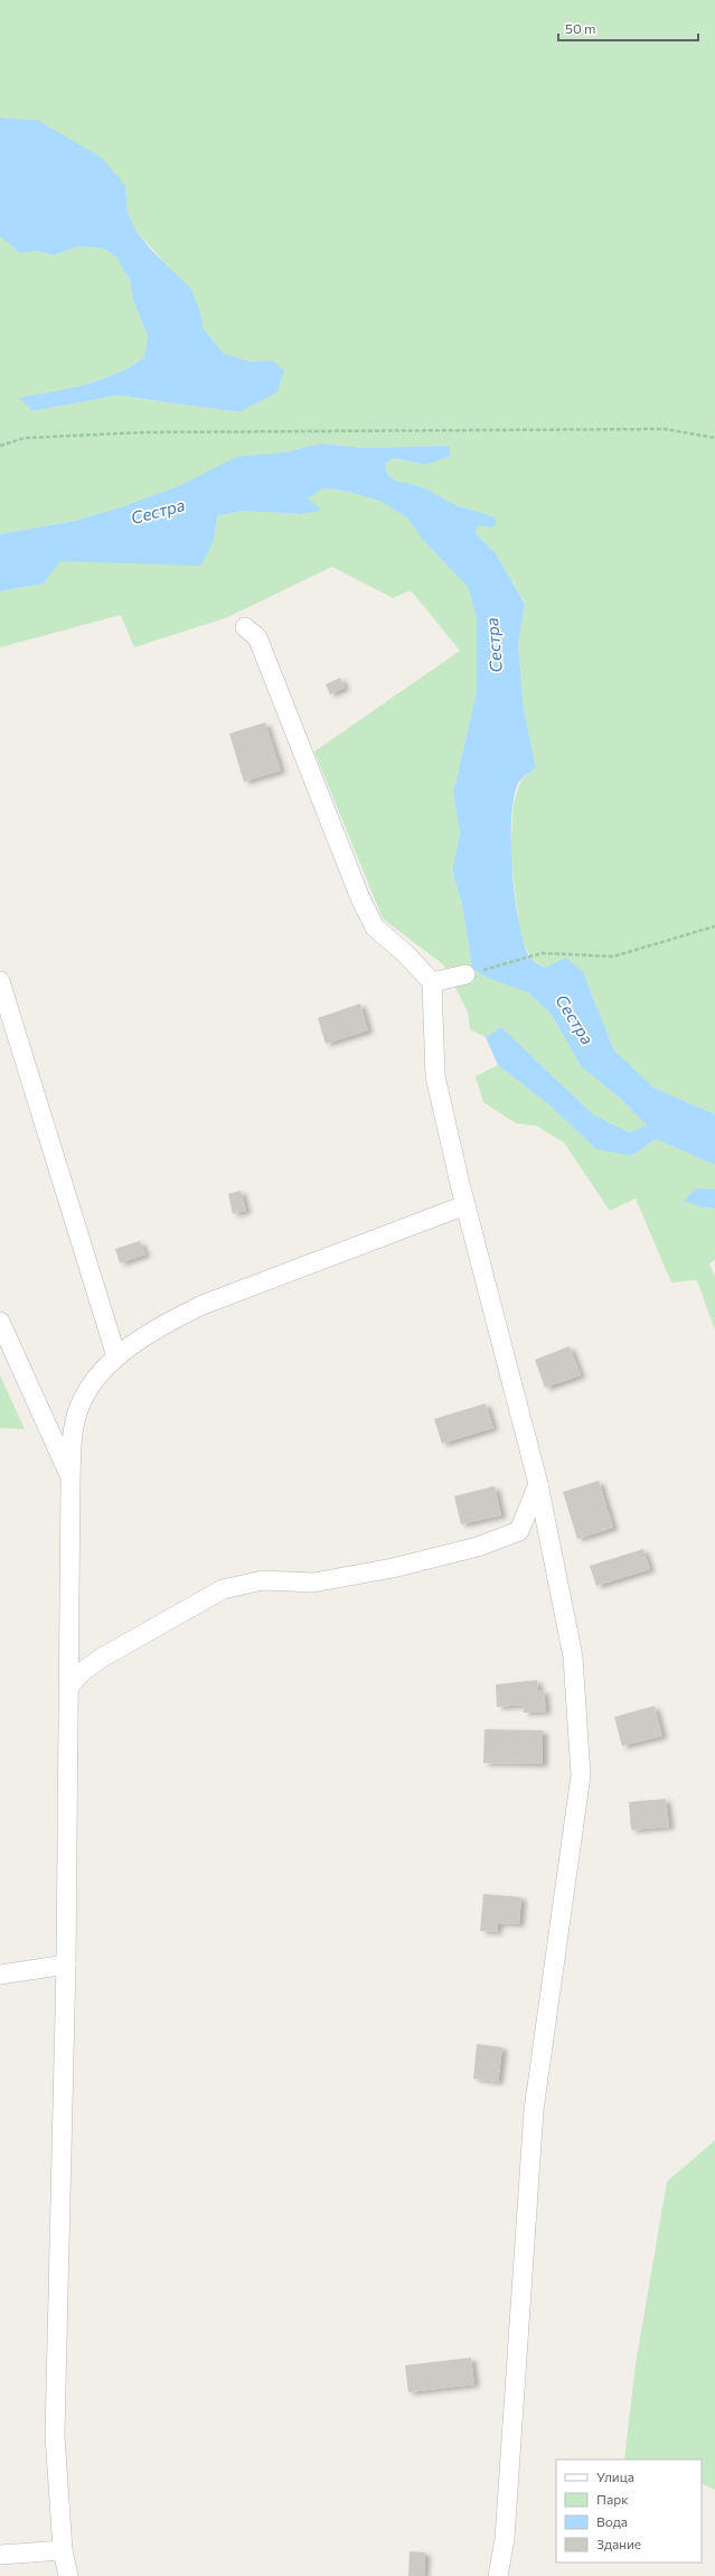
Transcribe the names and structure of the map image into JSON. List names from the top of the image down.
{
  "water": ["Сестра"],
  "legend": [
    "Улица",
    "Парк",
    "Вода",
    "Здание"
  ],
  "scale_bar": "50 m"
}
